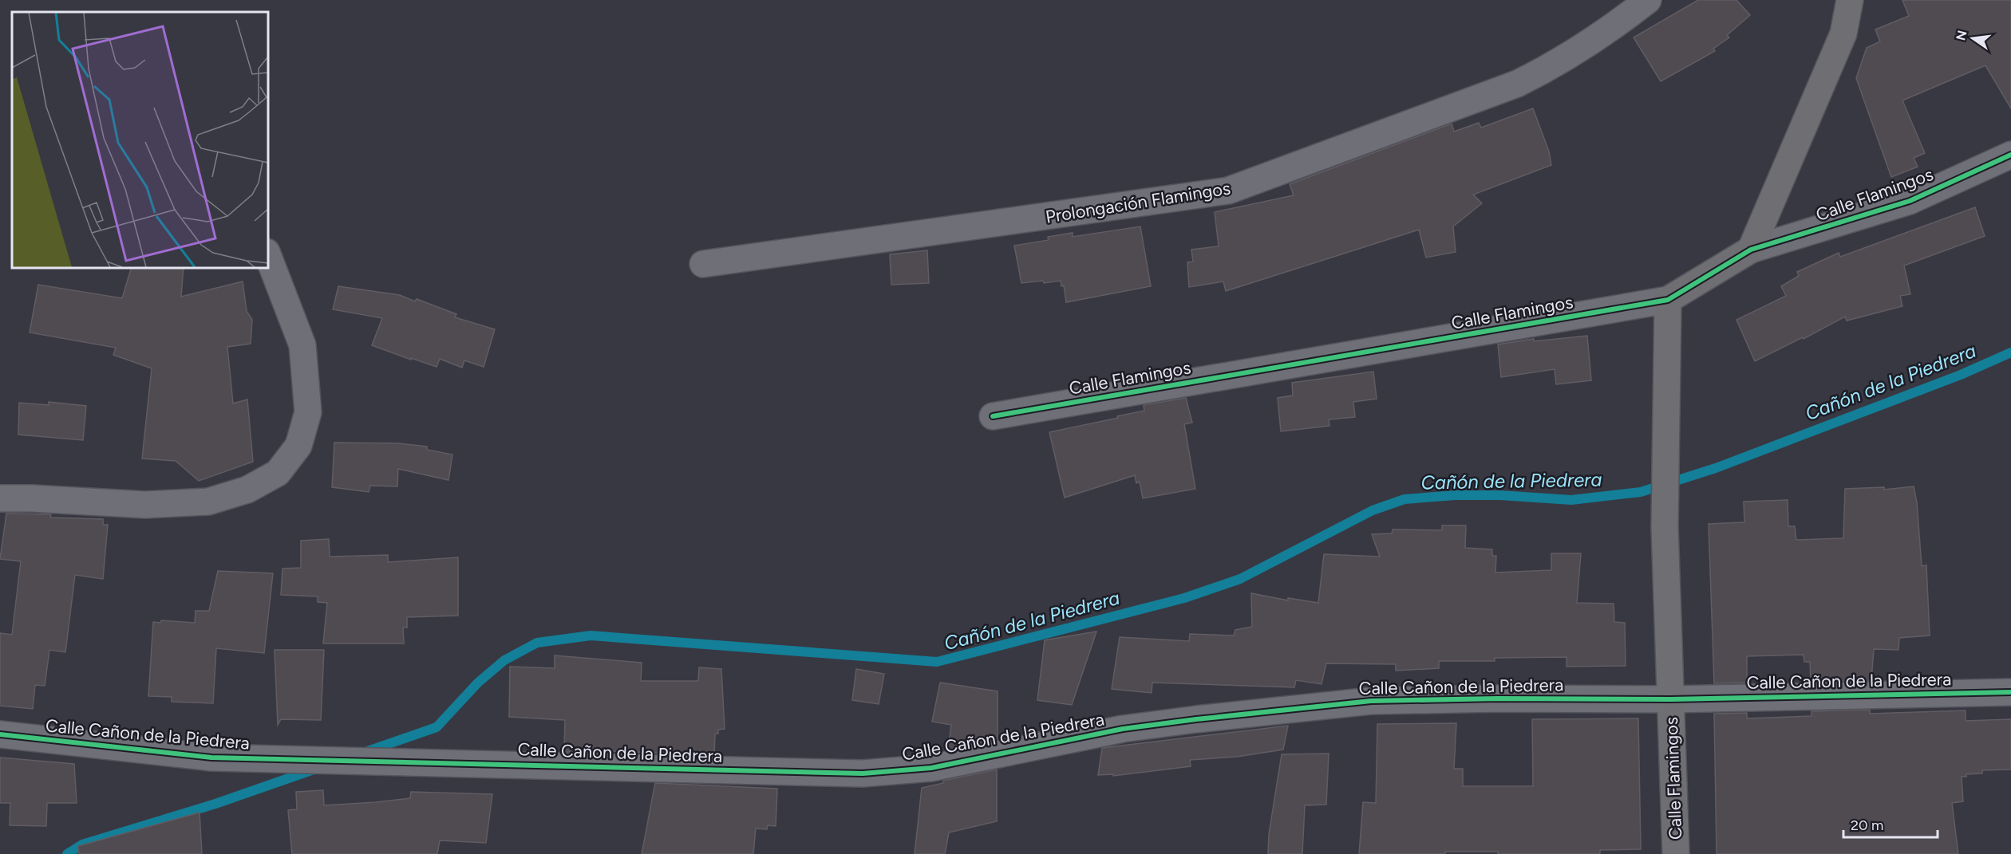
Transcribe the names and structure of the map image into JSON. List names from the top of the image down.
{
  "streets": {
    "street": ["Calle Flamingos", "Prolongación Flamingos", "Calle Cañon de la Piedrera"]
  },
  "crossings": [
    ["Calle Flamingos", "Calle Cañon de la Piedrera"]
  ],
  "water": ["Cañón de la Piedrera"],
  "scale_bar": "20 m",
  "north": "left"
}
